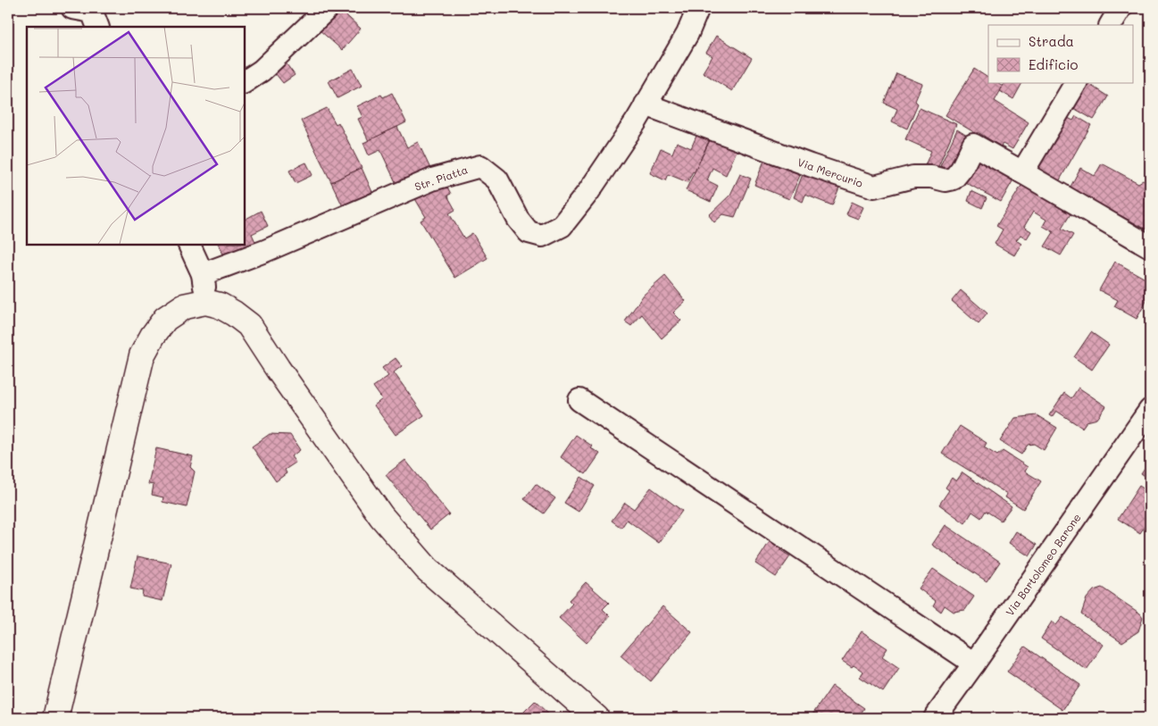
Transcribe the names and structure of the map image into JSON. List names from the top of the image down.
{
  "streets": {
    "street": ["Via Mercurio", "Str. Piatta", "Via Bartolomeo Barone"]
  },
  "crossings": [
    ["Via Mercurio", "Str. Piatta"]
  ],
  "legend": ["Strada", "Edificio"]
}
